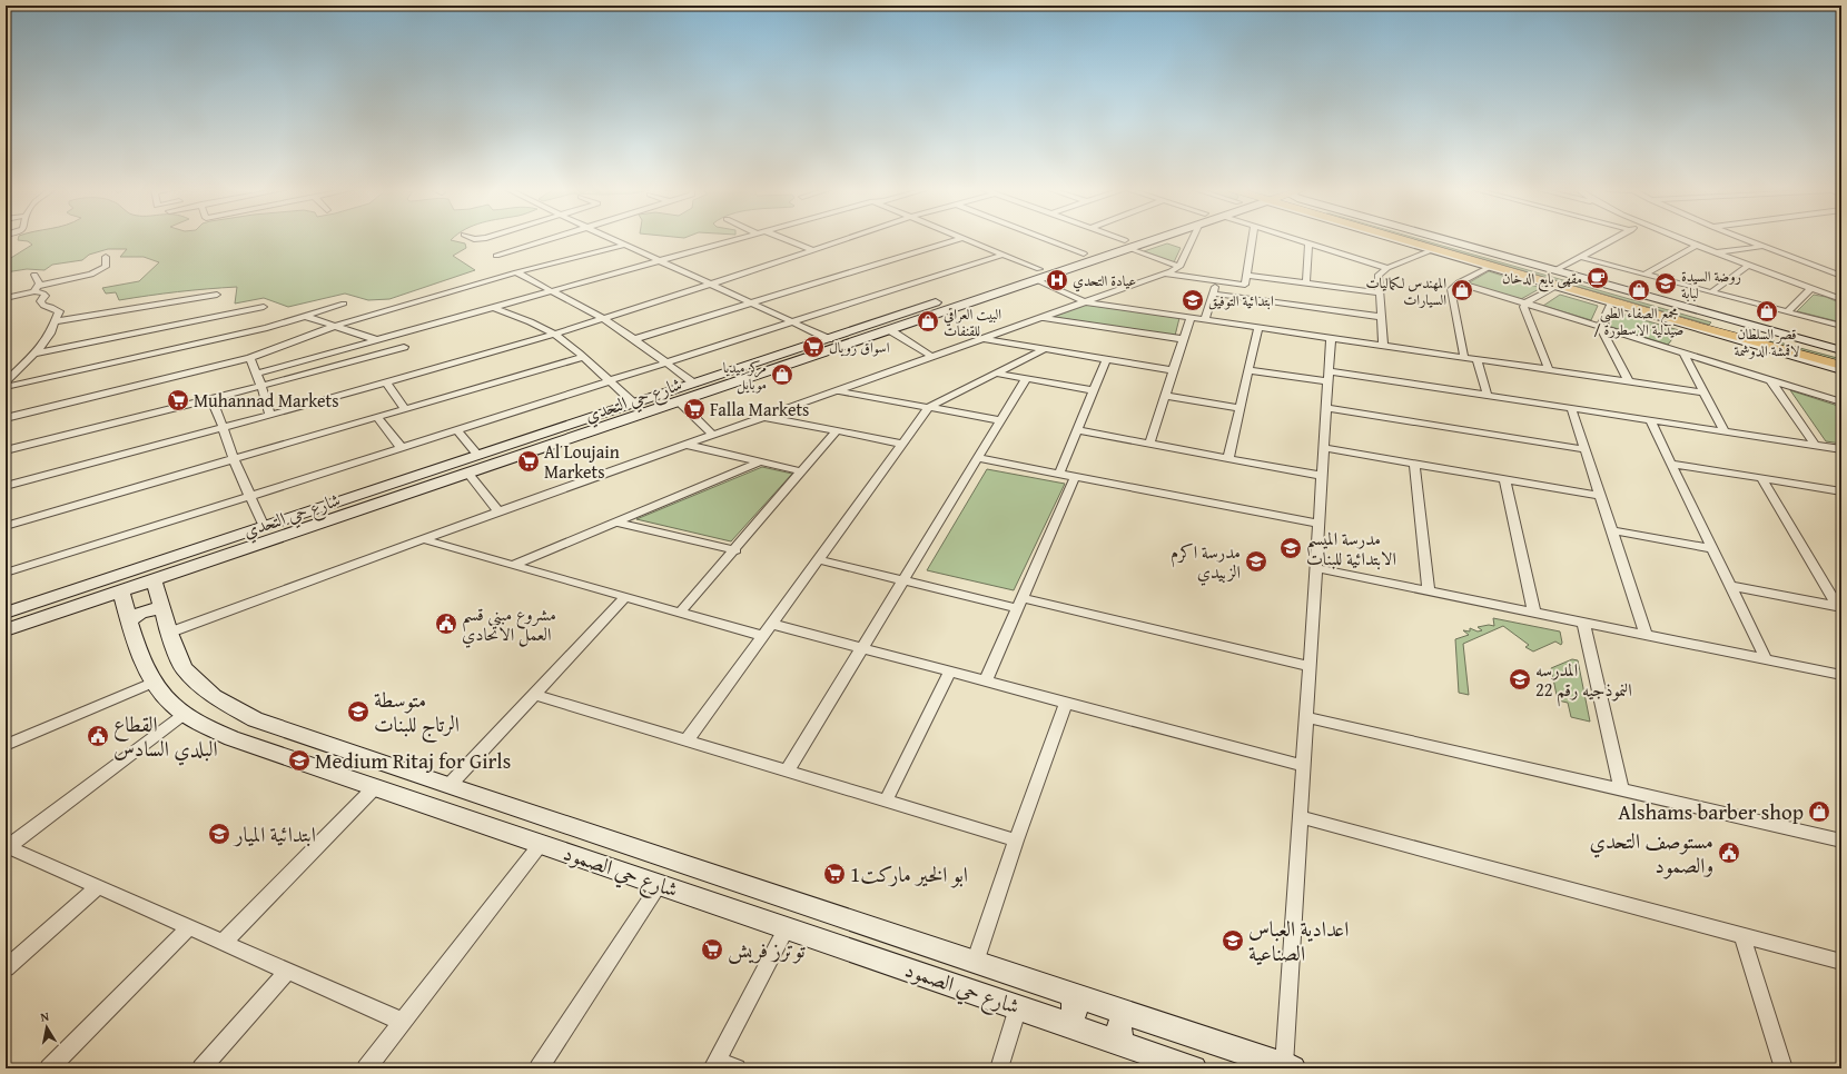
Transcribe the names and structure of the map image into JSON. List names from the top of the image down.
{
  "streets": {
    "street": ["شارع حي التحدي", "شارع حي الصمود"]
  },
  "crossings": [
    ["شارع حي التحدي", "شارع حي الصمود"]
  ],
  "places": {
    "cafe": ["مقهى بايع الدخان"],
    "hospital": ["عيادة التحدي"],
    "school or university": [
      "روضة السيدة لبابة",
      "ابتدائية التوفيق",
      "مدرسة الميسم الابتدائية للبنات",
      "مدرسة اكرم الزبيدي",
      "المدرسه النموذجيه رقم 22",
      "متوسطة الرتاج للبنات",
      "Medium Ritaj for Girls",
      "ابتدائية الميار",
      "اعدادية العباس الصناعية"
    ],
    "shop": [
      "المهندس لكماليات السيارات",
      "مجمع الصفاء الطبي / صيدلية الاسطورة",
      "قصر السلطان لاقمشة الدوشمة",
      "البيت العراقي للقنفات",
      "مركز ميديا موبايل",
      "Alshams barber shop"
    ],
    "supermarket": [
      "اسواق رويال",
      "Muhannad Markets",
      "Falla Markets",
      "Al Loujain Markets",
      "ابو الخير ماركت1",
      "توترز فريش"
    ],
    "public building": ["مشروع مبنى قسم العمل الاتحادي", "القطاع البلدي السادس", "مستوصف التحدي والصمود"]
  },
  "north": "top"
}
